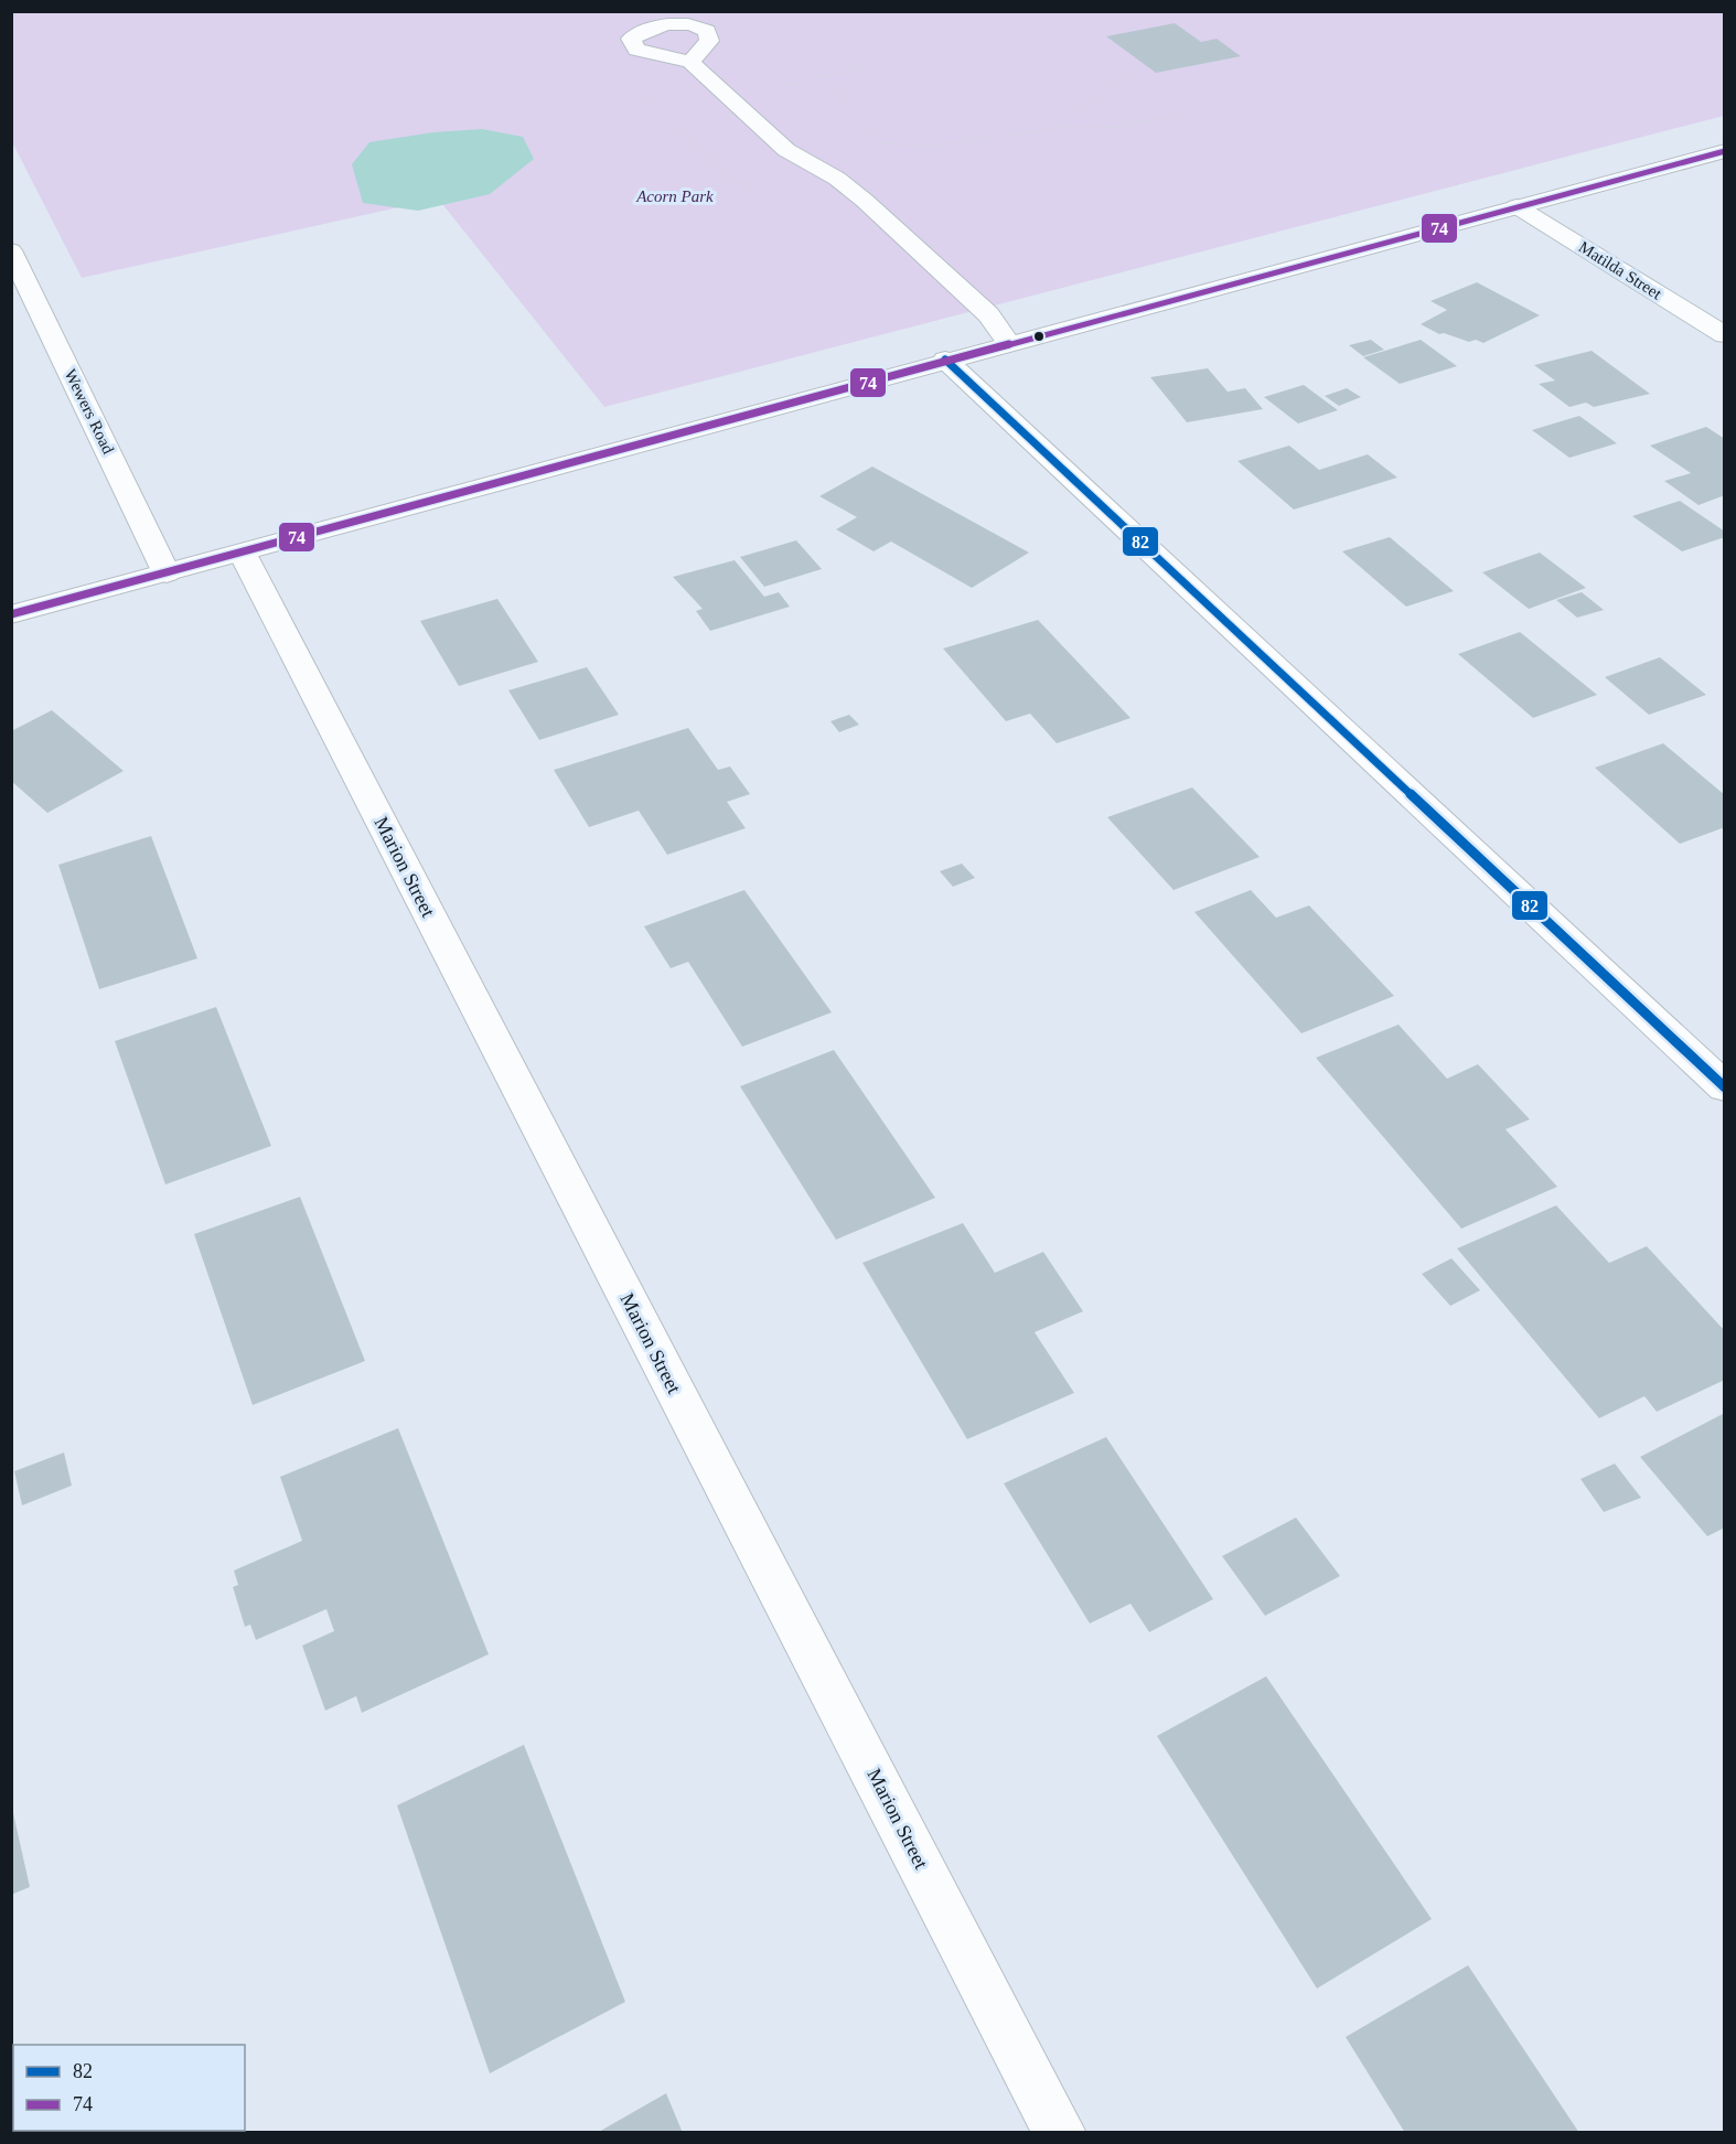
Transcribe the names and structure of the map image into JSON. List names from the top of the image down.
{
  "streets": {
    "street": ["Matilda Street", "Wewers Road", "Marion Street"]
  },
  "parks": ["Acorn Park"],
  "lines": ["transit line 74", "transit line 82"],
  "legend": ["82", "74"]
}
